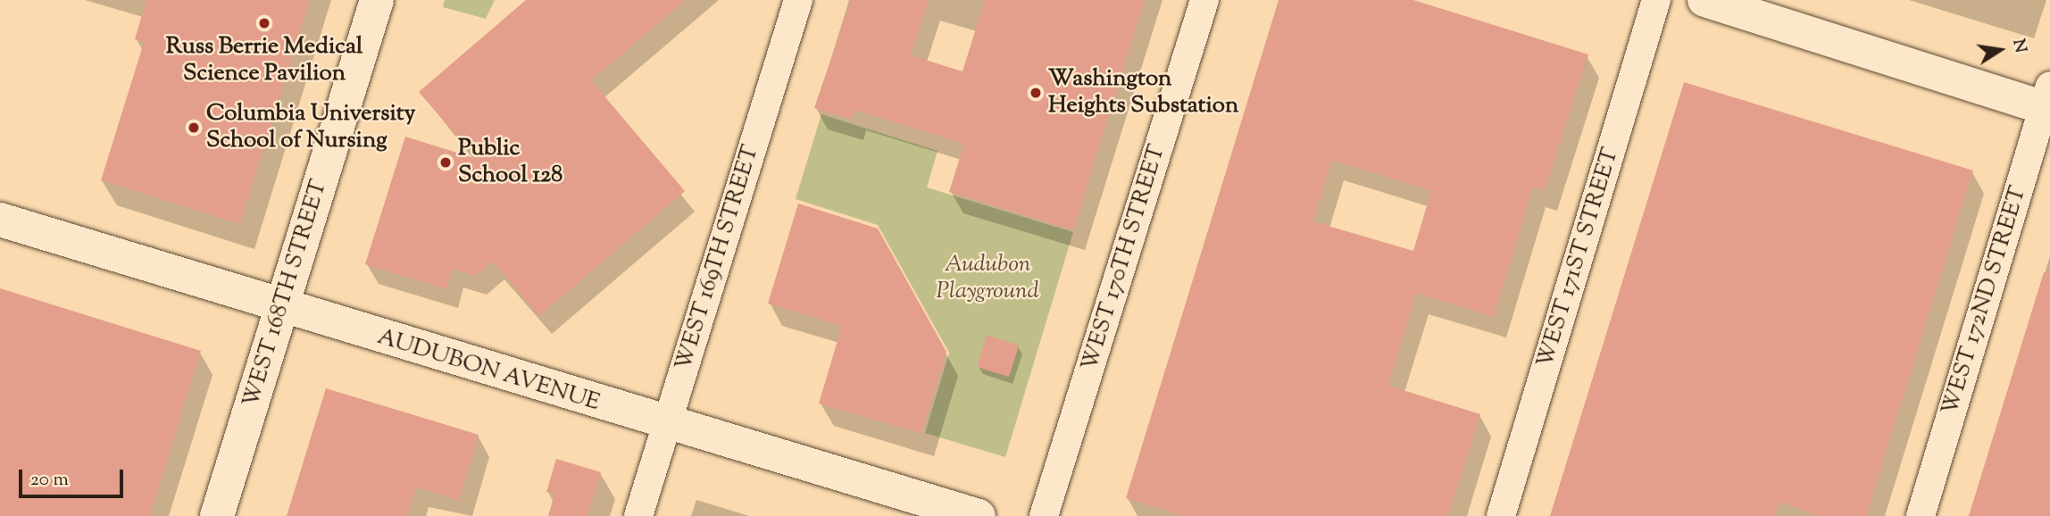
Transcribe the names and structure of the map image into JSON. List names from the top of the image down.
{
  "streets": {
    "street": [
      "WEST 169TH STREET",
      "WEST 170TH STREET",
      "WEST 171ST STREET",
      "WEST 168TH STREET",
      "WEST 172ND STREET",
      "AUDUBON AVENUE"
    ]
  },
  "crossings": [
    ["WEST 169TH STREET", "AUDUBON AVENUE"],
    ["WEST 168TH STREET", "AUDUBON AVENUE"]
  ],
  "parks": ["Audubon Playground"],
  "places": [
    "Russ Berrie Medical Science Pavilion",
    "Washington Heights Substation",
    "Columbia University School of Nursing",
    "Public School 128"
  ],
  "scale_bar": "20 m",
  "north": "right"
}
